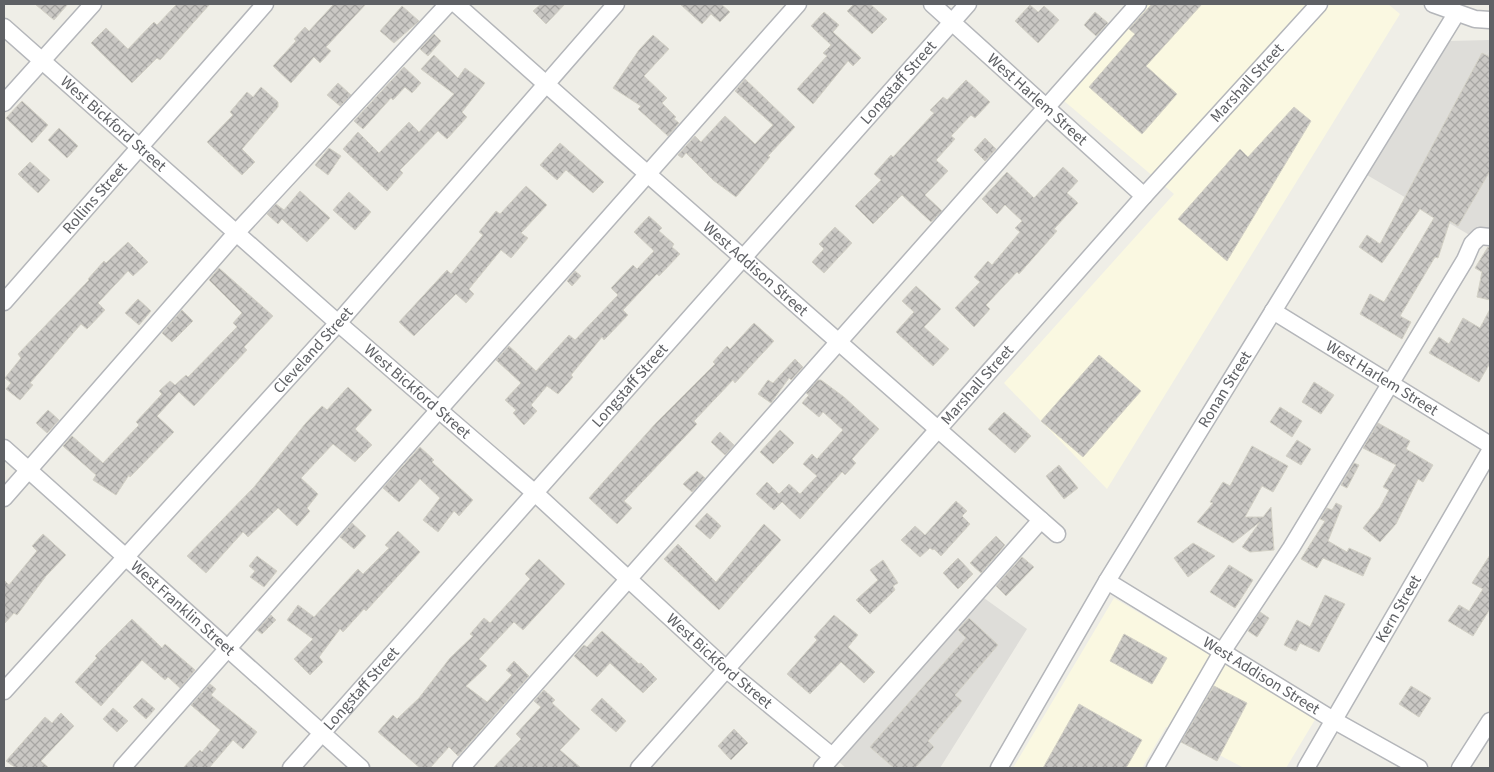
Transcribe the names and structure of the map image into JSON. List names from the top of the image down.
{
  "streets": {
    "street": [
      "Longstaff Street",
      "Marshall Street",
      "West Harlem Street",
      "West Bickford Street",
      "Rollins Street",
      "West Addison Street",
      "Cleveland Street",
      "Ronan Street",
      "West Franklin Street",
      "Kern Street"
    ]
  },
  "crossings": [
    ["Longstaff Street", "West Harlem Street"],
    ["Longstaff Street", "West Bickford Street"],
    ["Longstaff Street", "West Addison Street"],
    ["Longstaff Street", "West Franklin Street"],
    ["Marshall Street", "West Harlem Street"],
    ["Marshall Street", "West Bickford Street"],
    ["Marshall Street", "West Addison Street"],
    ["West Harlem Street", "Ronan Street"],
    ["West Bickford Street", "Rollins Street"],
    ["West Bickford Street", "Cleveland Street"],
    ["West Addison Street", "Cleveland Street"],
    ["West Addison Street", "Ronan Street"],
    ["West Addison Street", "Kern Street"],
    ["Cleveland Street", "West Franklin Street"]
  ]
}
